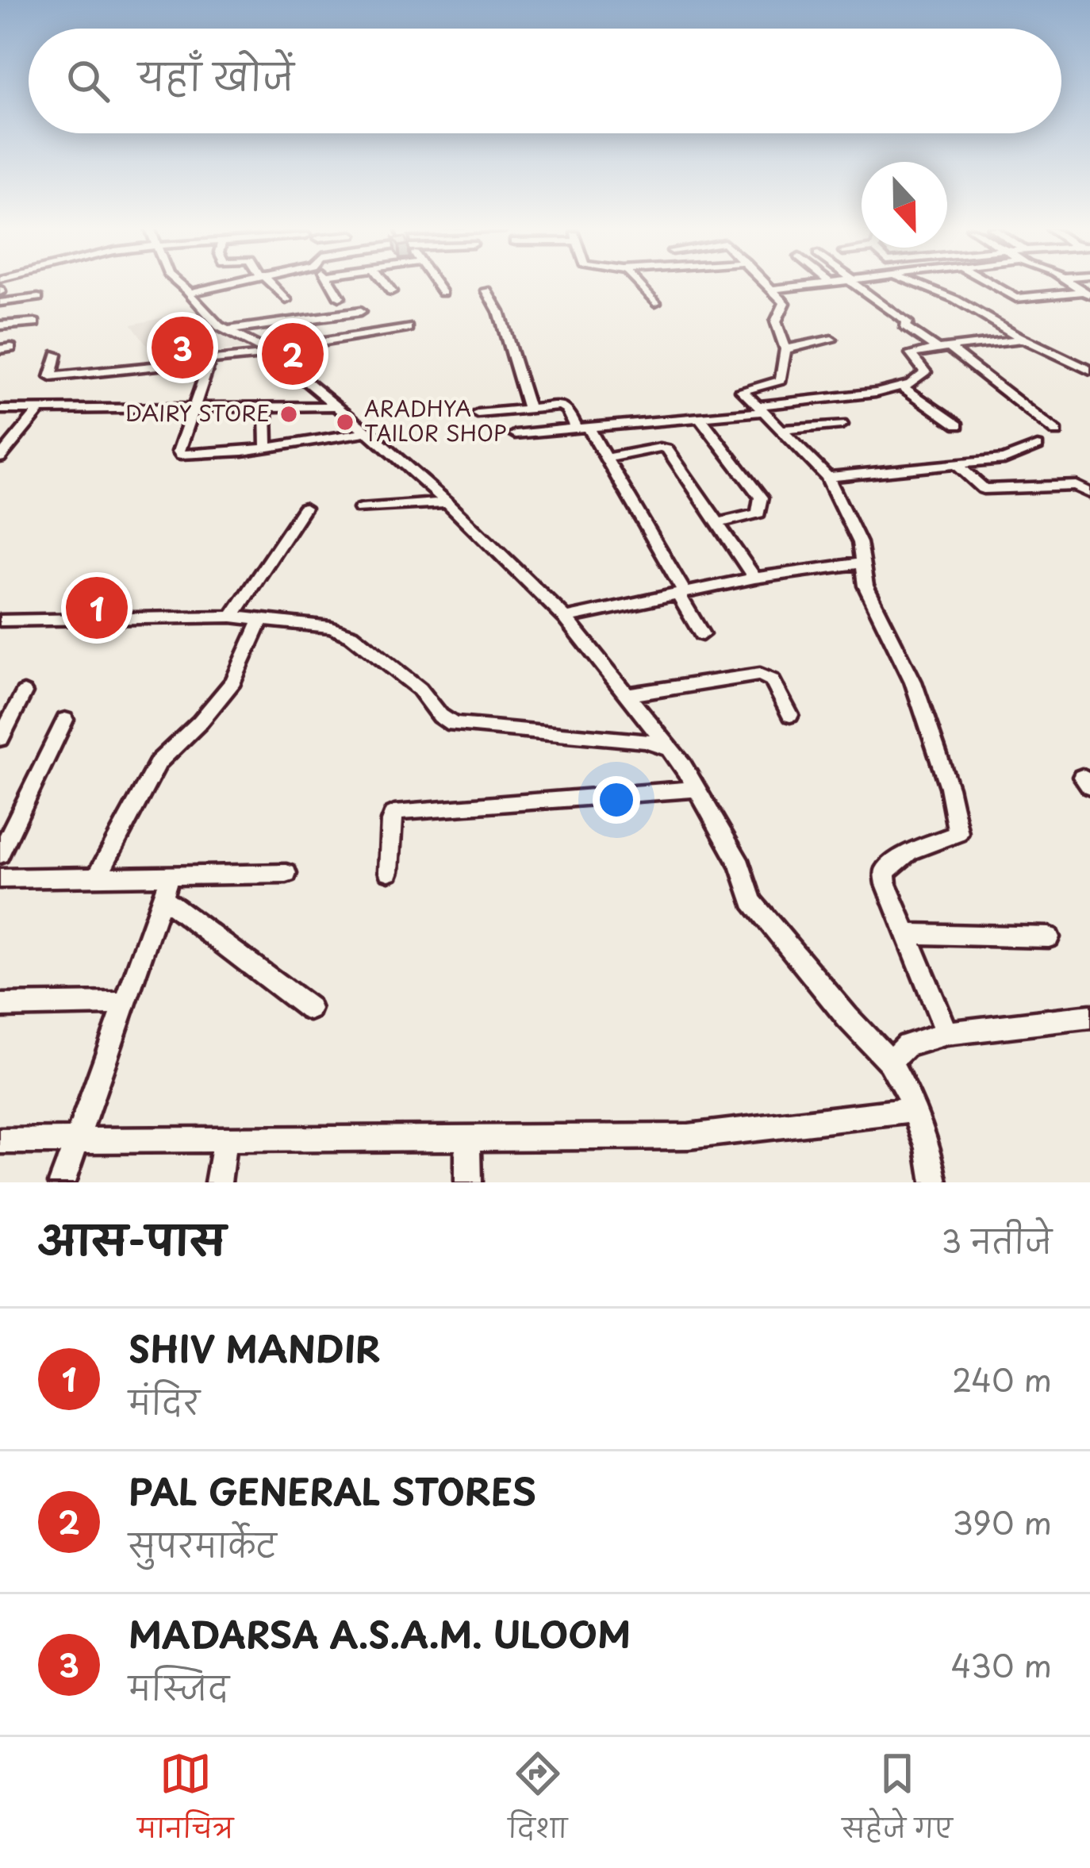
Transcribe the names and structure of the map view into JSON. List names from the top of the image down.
{
  "places": ["DAIRY STORE", "ARADHYA TAILOR SHOP"],
  "north": "bottom",
  "page": {
    "search": "यहाँ खोजें",
    "pins": ["3", "2", "1"],
    "heading": ["आस-पास", "3 नतीजे"],
    "list": [
      {
        "mark": "1",
        "name": "SHIV MANDIR",
        "note": "मंदिर",
        "value": "240 m"
      },
      {
        "mark": "2",
        "name": "PAL GENERAL STORES",
        "note": "सुपरमार्केट",
        "value": "390 m"
      },
      {
        "mark": "3",
        "name": "MADARSA A.S.A.M. ULOOM",
        "note": "मस्जिद",
        "value": "430 m"
      }
    ],
    "nav": ["मानचित्र", "दिशा", "सहेजे गए"]
  }
}
